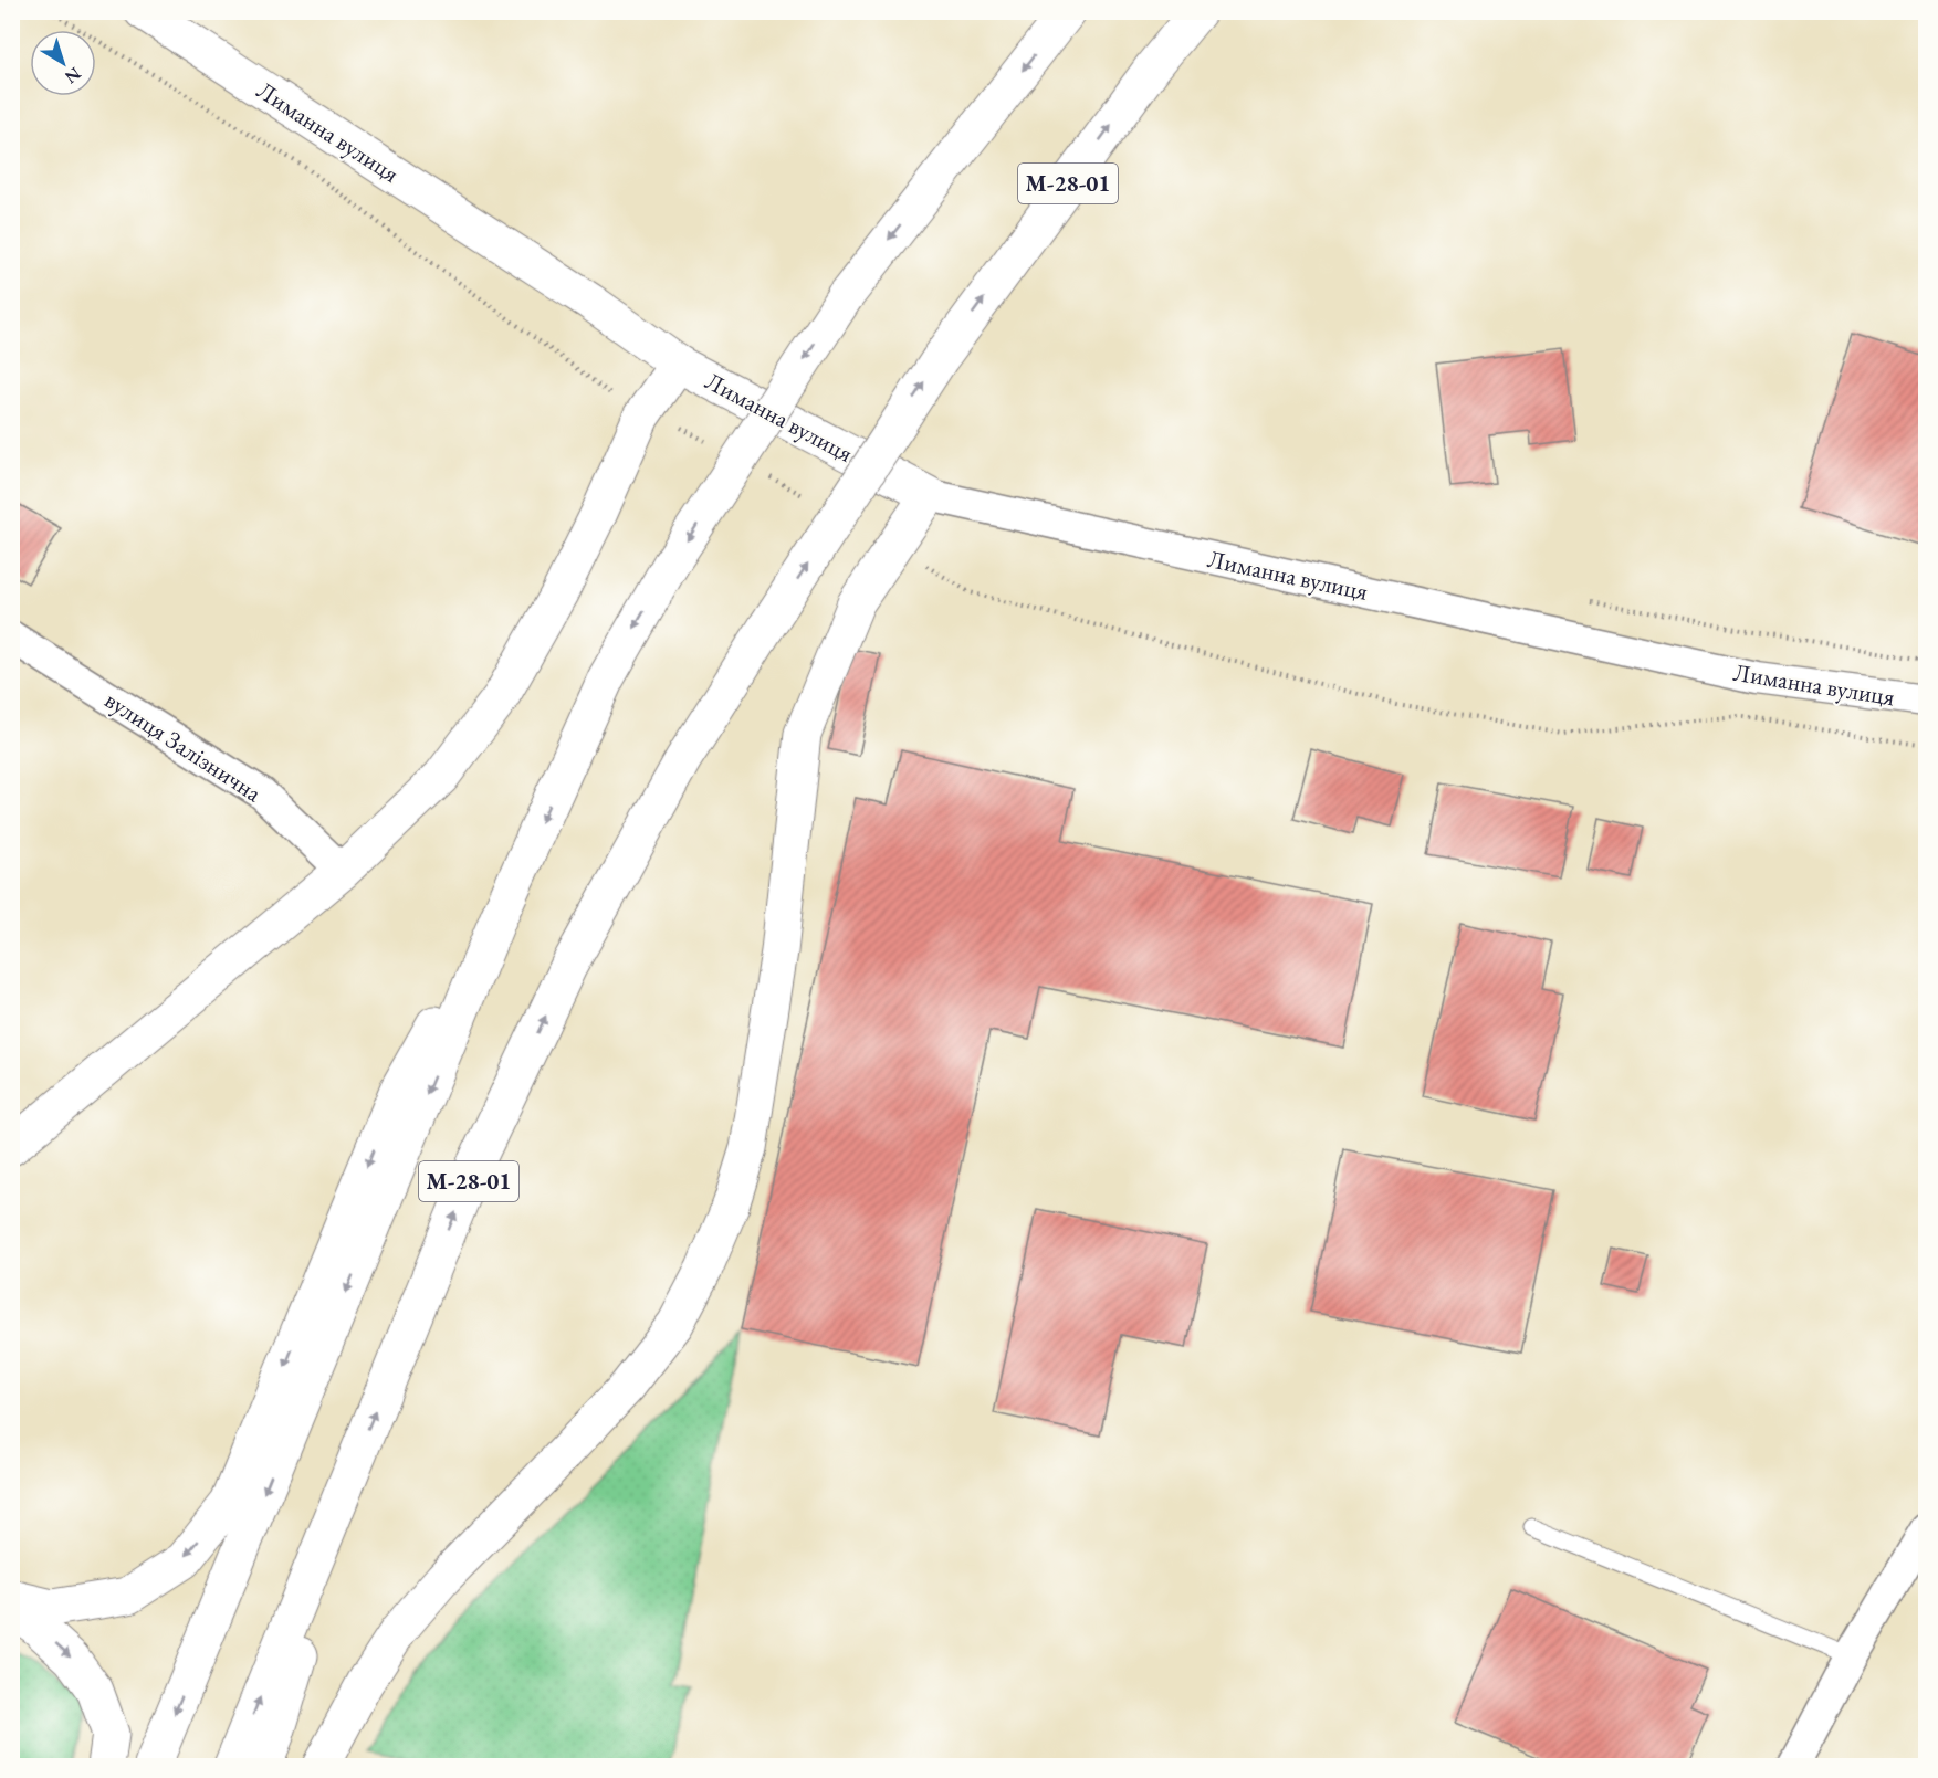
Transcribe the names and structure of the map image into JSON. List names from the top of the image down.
{
  "streets": {
    "main road": ["Лиманна вулиця", "М-28-01"],
    "street": ["вулиця Залізнична"]
  },
  "crossings": [
    ["Лиманна вулиця", "вулиця Залізнична"]
  ],
  "north": "bottom right"
}
